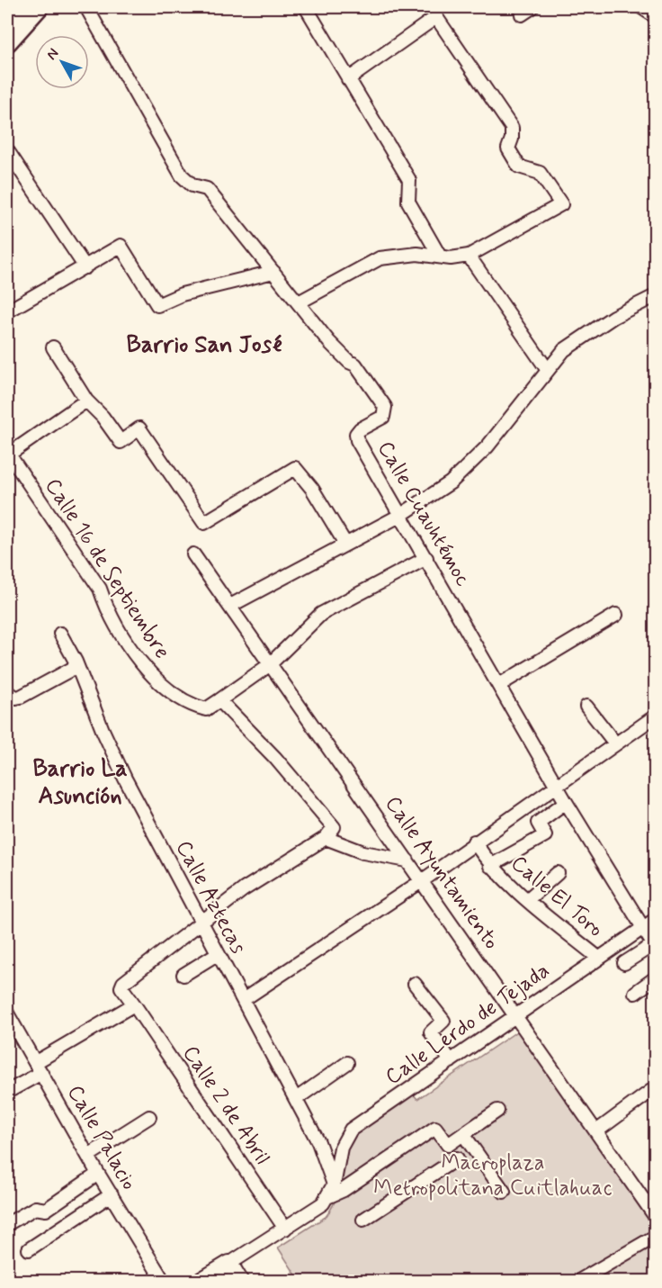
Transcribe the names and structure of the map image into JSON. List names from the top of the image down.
{
  "streets": {
    "street": [
      "Calle Cuauhtémoc",
      "Calle 16 de Septiembre",
      "Calle Ayuntamiento",
      "Calle El Toro",
      "Calle Aztecas",
      "Calle Lerdo de Tejada",
      "Calle 2 de Abril",
      "Calle Palacio"
    ]
  },
  "crossings": [
    ["Calle Cuauhtémoc", "Calle El Toro"],
    ["Calle Cuauhtémoc", "Calle Lerdo de Tejada"],
    ["Calle Ayuntamiento", "Calle Lerdo de Tejada"],
    ["Calle El Toro", "Calle Lerdo de Tejada"],
    ["Calle Aztecas", "Calle Lerdo de Tejada"]
  ],
  "districts": ["Barrio San José", "Barrio La Asunción"],
  "parks": ["Macroplaza Metropolitana Cuitlahuac"],
  "north": "top left"
}
